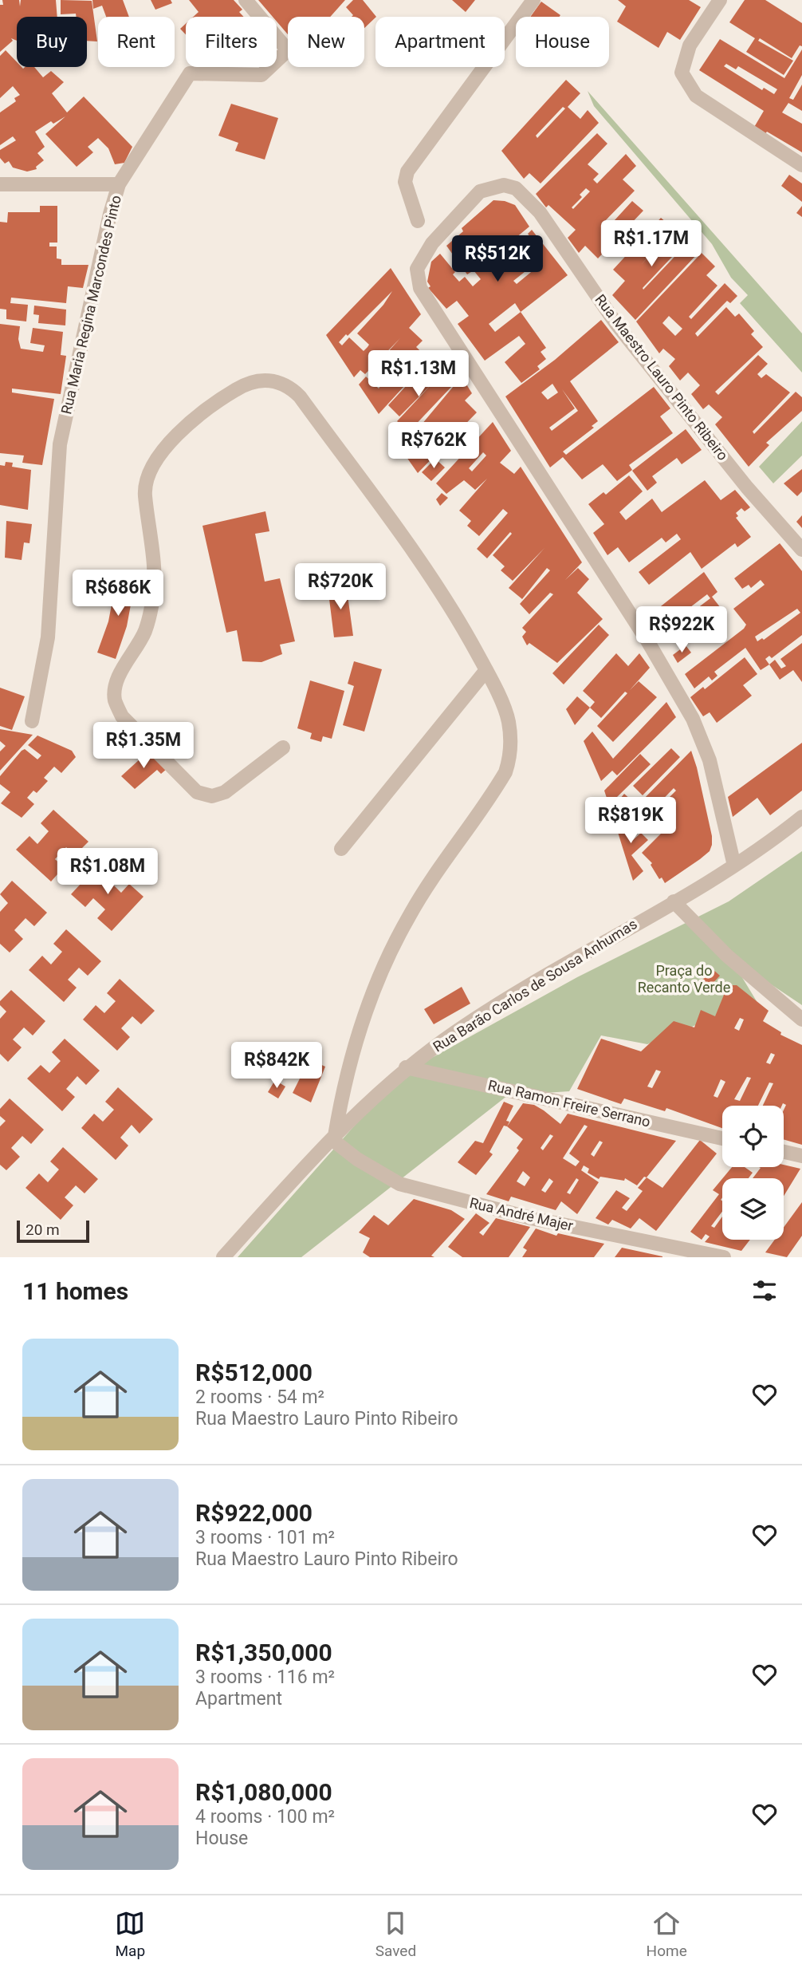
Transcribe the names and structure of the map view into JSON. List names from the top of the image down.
{
  "streets": {
    "street": [
      "Rua Maria Regina Marcondes Pinto",
      "Rua Maestro Lauro Pinto Ribeiro",
      "Rua Barão Carlos de Sousa Anhumas",
      "Rua Ramon Freire Serrano",
      "Rua André Majer"
    ]
  },
  "crossings": [
    ["Rua Maestro Lauro Pinto Ribeiro", "Rua Barão Carlos de Sousa Anhumas"],
    ["Rua Barão Carlos de Sousa Anhumas", "Rua Ramon Freire Serrano"],
    ["Rua Barão Carlos de Sousa Anhumas", "Rua André Majer"]
  ],
  "parks": ["Praça do Recanto Verde"],
  "scale_bar": "20 m",
  "page": {
    "chip": [
      "Buy",
      "Rent",
      "Filters",
      "New",
      "Apartment",
      "House"
    ],
    "price": [
      "R$1.17M",
      "R$512K",
      "R$1.13M",
      "R$762K",
      "R$720K",
      "R$686K",
      "R$922K",
      "R$1.35M",
      "R$819K",
      "R$1.08M",
      "R$842K"
    ],
    "scale": "20 m",
    "heading": "11 homes",
    "list": [
      {
        "name": "R$512,000",
        "note": "2 rooms · 54 m² · Rua Maestro Lauro Pinto Ribeiro"
      },
      {
        "name": "R$922,000",
        "note": "3 rooms · 101 m² · Rua Maestro Lauro Pinto Ribeiro"
      },
      {
        "name": "R$1,350,000",
        "note": "3 rooms · 116 m² · Apartment"
      },
      {
        "name": "R$1,080,000",
        "note": "4 rooms · 100 m² · House"
      }
    ],
    "tabs": ["Map", "Saved", "Home"]
  }
}
